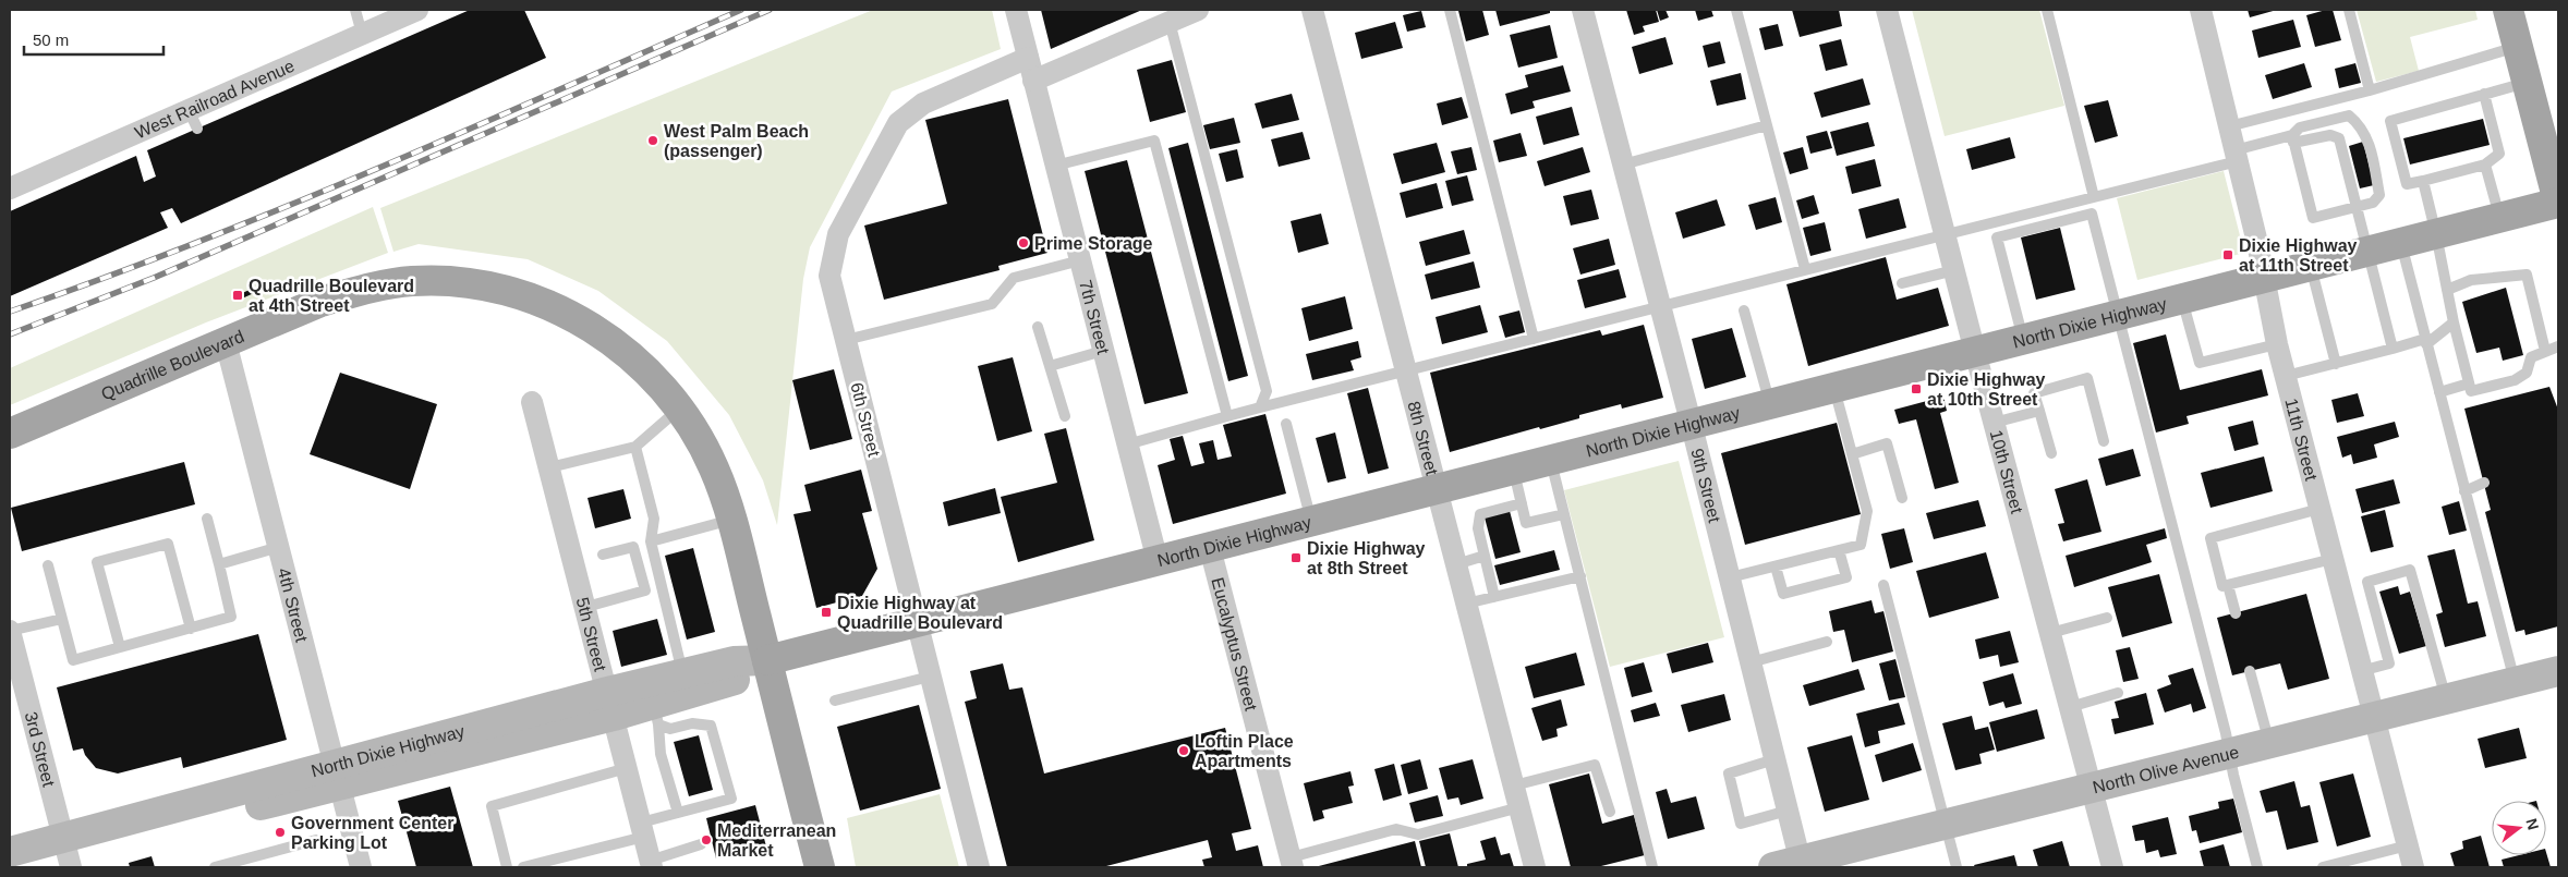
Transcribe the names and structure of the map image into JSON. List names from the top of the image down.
{
  "streets": {
    "main road": ["North Dixie Highway", "Quadrille Boulevard"],
    "street": [
      "West Railroad Avenue",
      "7th Street",
      "6th Street",
      "8th Street",
      "11th Street",
      "10th Street",
      "9th Street",
      "4th Street",
      "5th Street",
      "Eucalyptus Street",
      "3rd Street",
      "North Olive Avenue"
    ]
  },
  "crossings": [
    ["7th Street", "North Dixie Highway"],
    ["7th Street", "6th Street"],
    ["North Dixie Highway", "Quadrille Boulevard"],
    ["North Dixie Highway", "6th Street"],
    ["North Dixie Highway", "8th Street"],
    ["North Dixie Highway", "11th Street"],
    ["North Dixie Highway", "10th Street"],
    ["North Dixie Highway", "9th Street"],
    ["North Dixie Highway", "4th Street"],
    ["North Dixie Highway", "5th Street"],
    ["North Dixie Highway", "Eucalyptus Street"],
    ["North Dixie Highway", "3rd Street"],
    ["Quadrille Boulevard", "4th Street"],
    ["11th Street", "North Olive Avenue"],
    ["10th Street", "North Olive Avenue"],
    ["9th Street", "North Olive Avenue"]
  ],
  "places": {
    "other": [
      "West Palm Beach (passenger)",
      "Prime Storage",
      "Loftin Place Apartments",
      "Government Center Parking Lot",
      "Mediterranean Market"
    ],
    "transit": [
      "Dixie Highway at 11th Street",
      "Quadrille Boulevard at 4th Street",
      "Dixie Highway at 10th Street",
      "Dixie Highway at 8th Street",
      "Dixie Highway at Quadrille Boulevard"
    ]
  },
  "scale_bar": "50 m",
  "north": "right"
}
